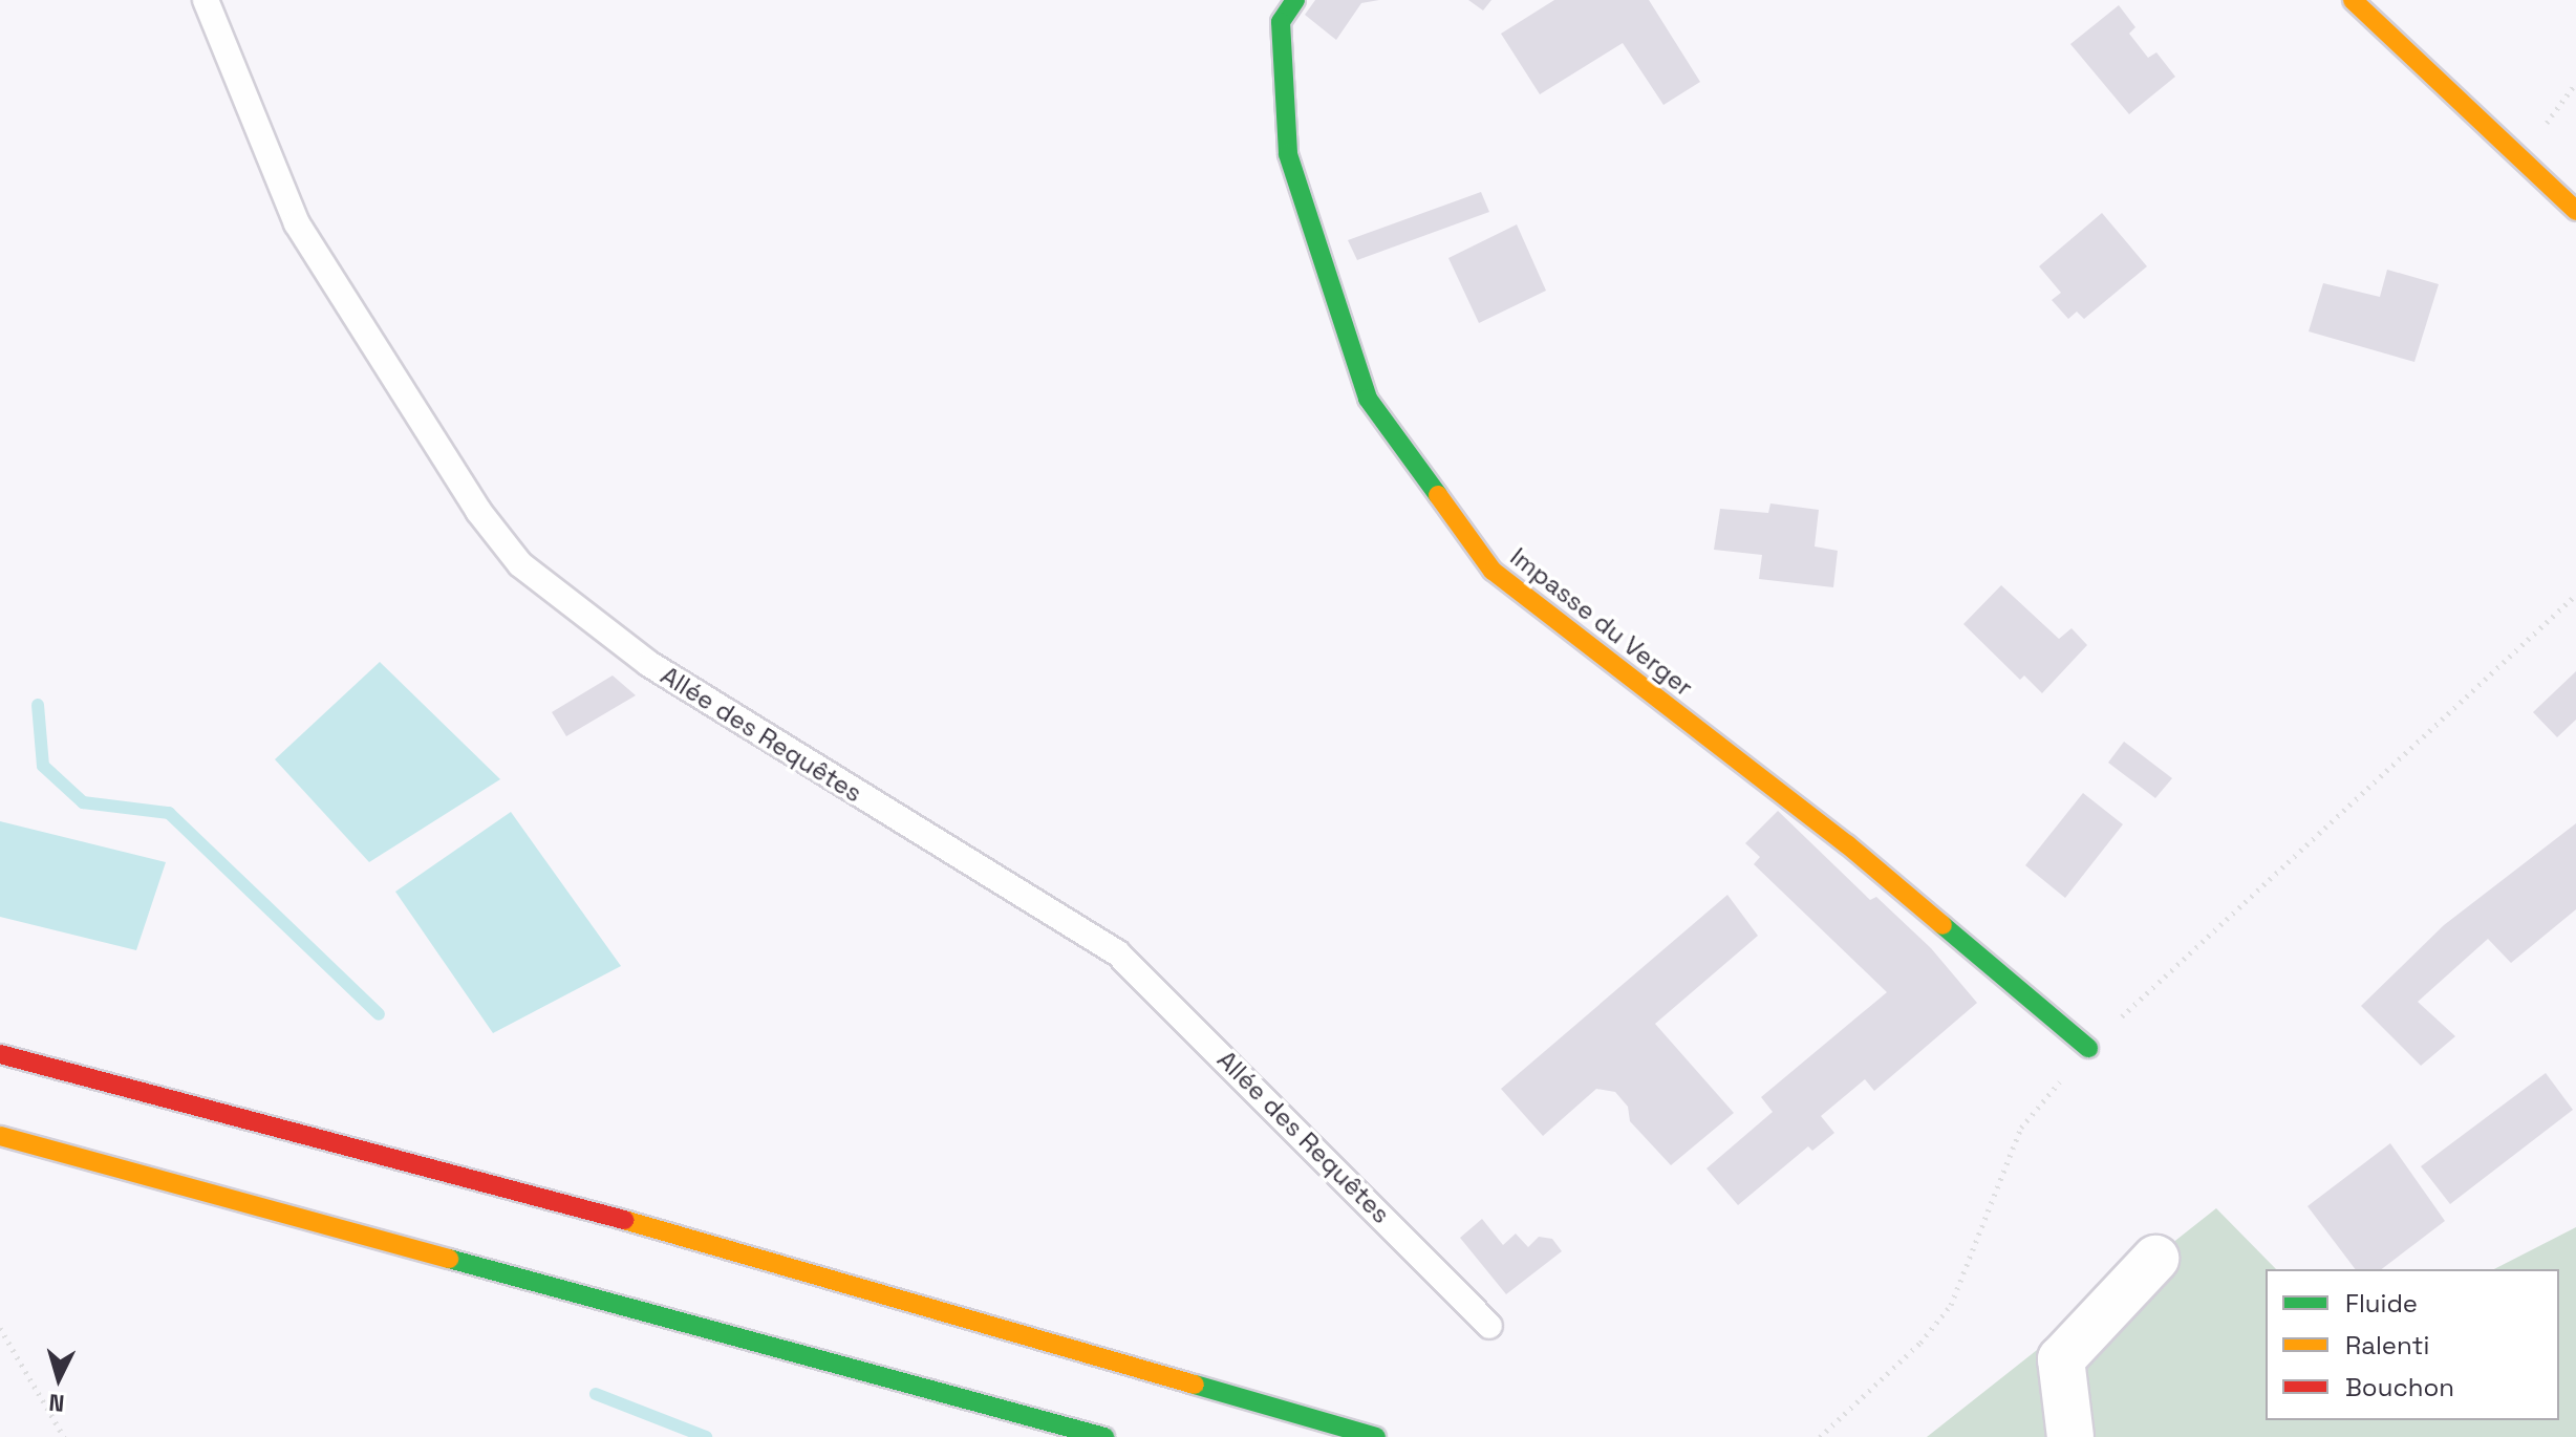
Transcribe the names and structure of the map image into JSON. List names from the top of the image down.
{
  "streets": {
    "main road": ["Impasse du Verger"],
    "lane": ["Allée des Requêtes"]
  },
  "legend": ["Fluide", "Ralenti", "Bouchon"],
  "north": "bottom"
}
